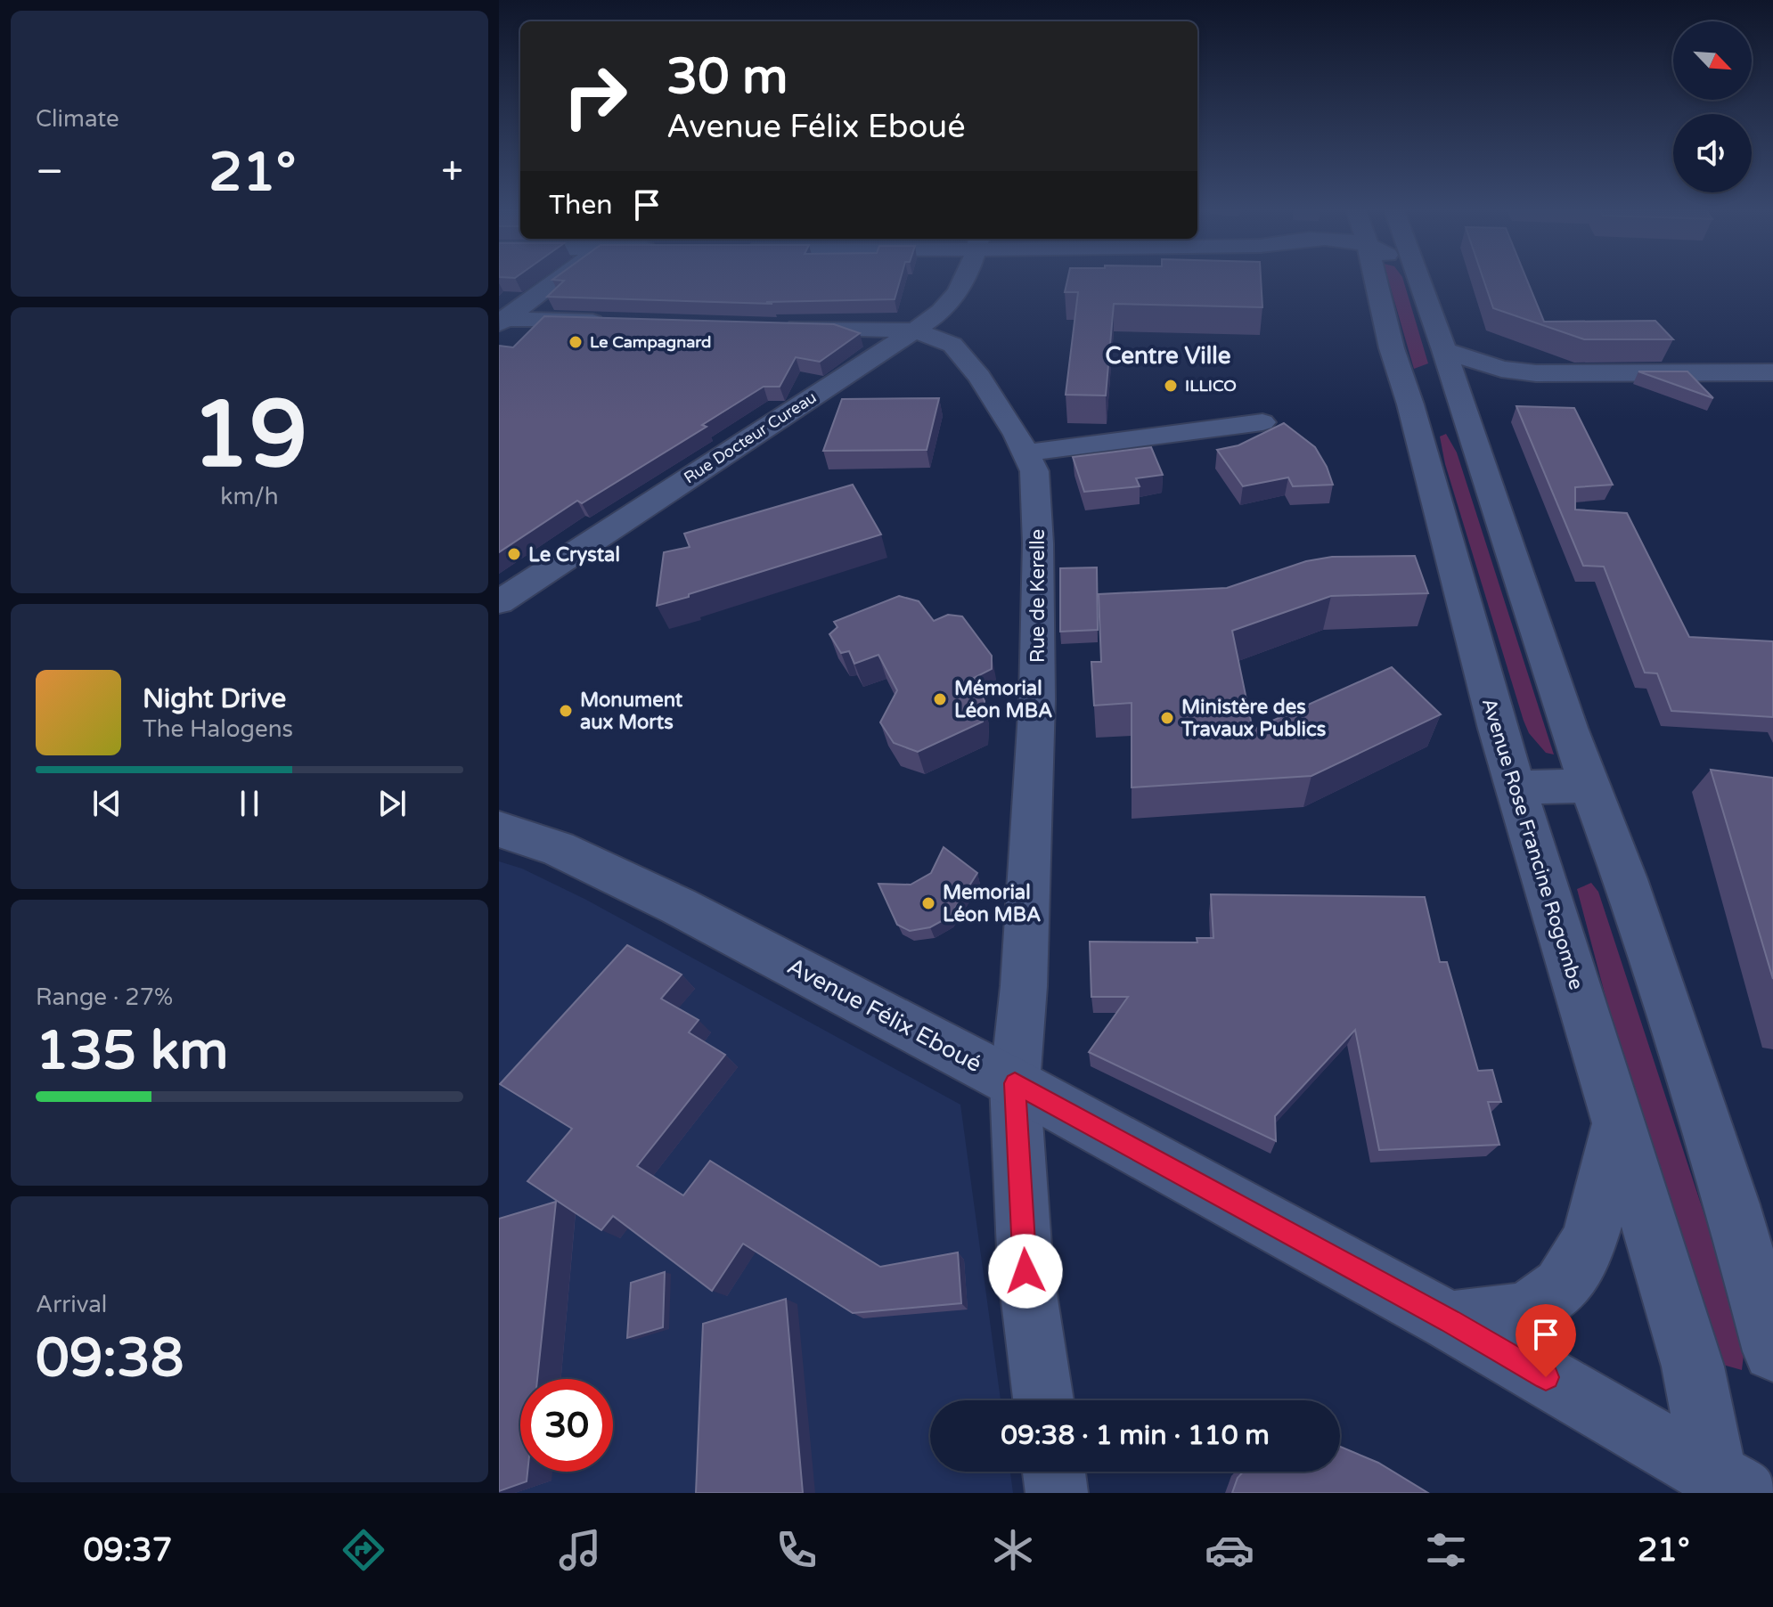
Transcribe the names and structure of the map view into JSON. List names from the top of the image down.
{
  "streets": {
    "main road": ["Avenue Rose Francine Rogombe", "Avenue Félix Eboué"],
    "street": ["Rue Docteur Cureau", "Rue de Kerelle"]
  },
  "crossings": [
    ["Rue Docteur Cureau", "Rue de Kerelle"],
    ["Rue de Kerelle", "Avenue Félix Eboué"],
    ["Avenue Rose Francine Rogombe", "Avenue Félix Eboué"]
  ],
  "districts": ["Centre Ville"],
  "places": [
    "Le Campagnard",
    "ILLICO",
    "Le Crystal",
    "Mémorial Léon MBA",
    "Monument aux Morts",
    "Ministère des Travaux Publics",
    "Memorial Léon MBA"
  ],
  "north": "bottom right",
  "page": {
    "tile": [
      "Climate",
      ["19", "km/h"],
      ["Range · 27%", "135 km"],
      ["Arrival", "09:38"]
    ],
    "turn": ["30 m", "Avenue Félix Eboué"],
    "heat": ["−", "21°", "+"],
    "then": "Then",
    "song": ["Night Drive", "The Halogens"],
    "limit": "30",
    "trip": "09:38 · 1 min · 110 m",
    "tabs": ["09:37", "21°"]
  }
}
